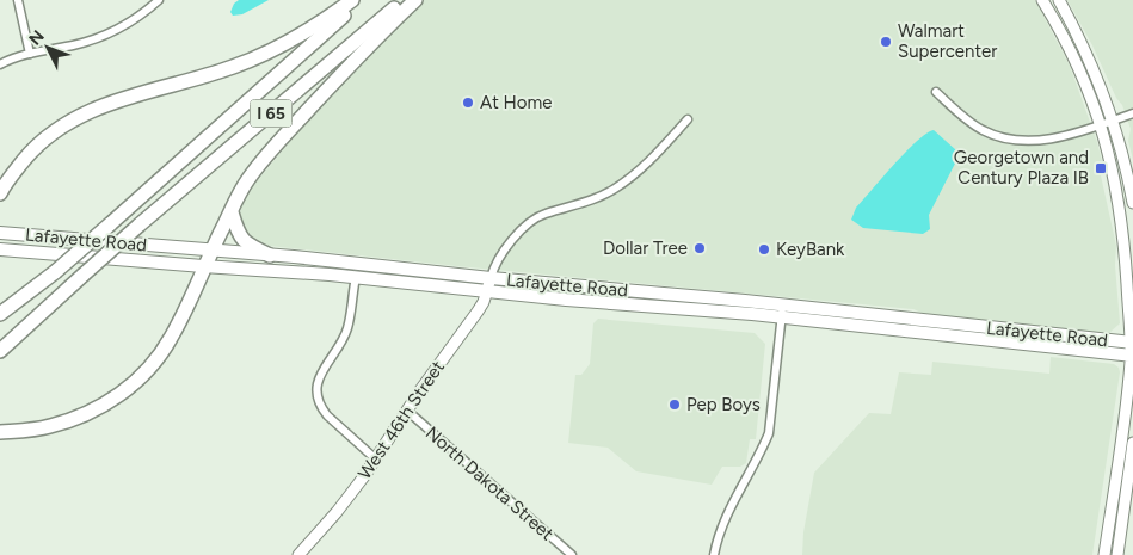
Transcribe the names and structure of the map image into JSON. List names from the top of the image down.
{
  "streets": {
    "highway": ["I 65"],
    "main road": ["Lafayette Road", "West 46th Street"],
    "street": ["North Dakota Street"]
  },
  "crossings": [
    ["Lafayette Road", "West 46th Street"],
    ["West 46th Street", "North Dakota Street"]
  ],
  "places": {
    "other": [
      "Walmart Supercenter",
      "At Home",
      "Dollar Tree",
      "KeyBank",
      "Pep Boys"
    ],
    "transit": ["Georgetown and Century Plaza IB"]
  },
  "north": "top left"
}
